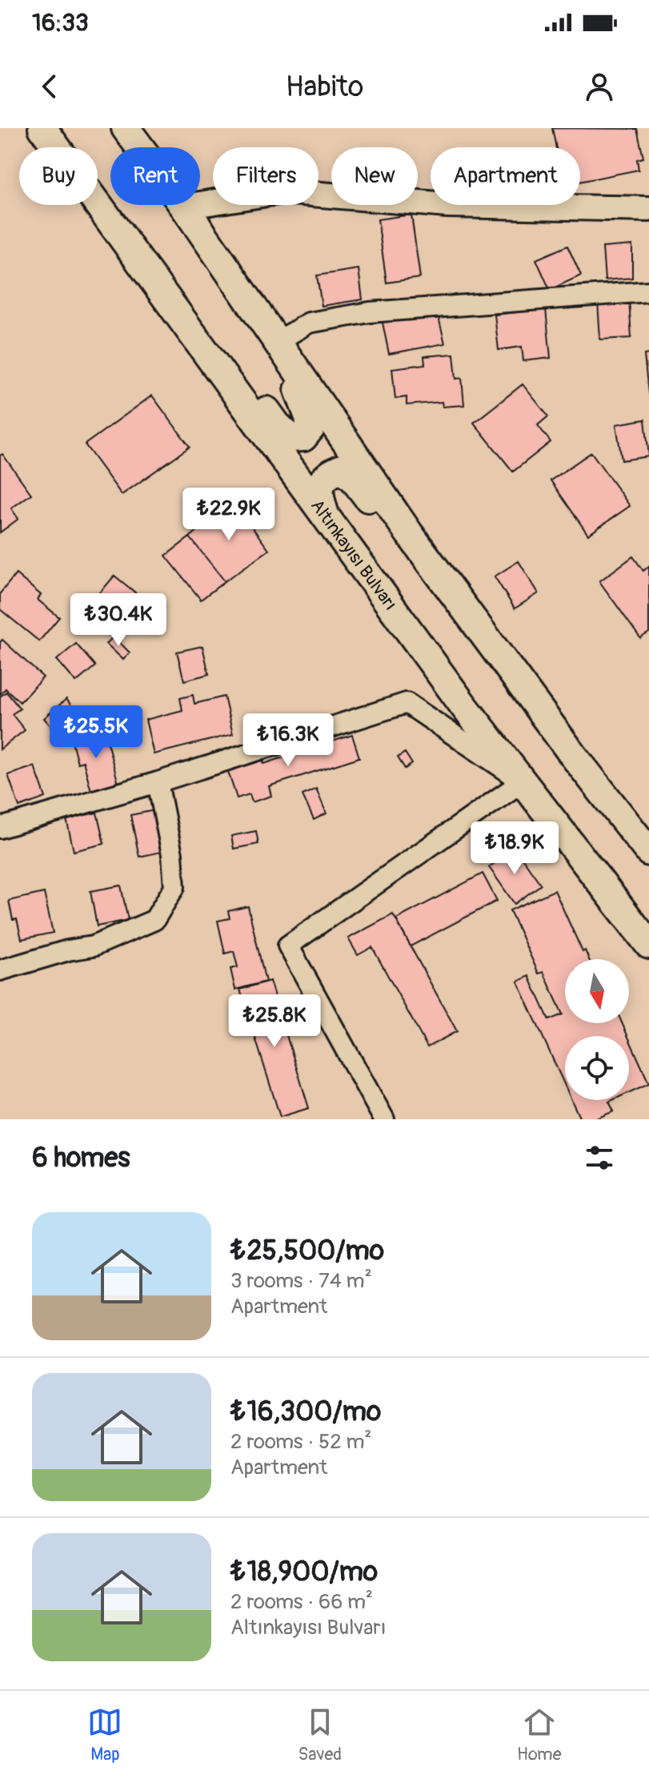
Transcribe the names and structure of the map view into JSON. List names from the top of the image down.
{
  "streets": {
    "main road": ["Altınkayısı Bulvarı"]
  },
  "north": "bottom",
  "page": {
    "status": "16:33",
    "header": "Habito",
    "chip": [
      "Buy",
      "Rent",
      "Filters",
      "New",
      "Apartment"
    ],
    "price": [
      "₺22.9K",
      "₺30.4K",
      "₺25.5K",
      "₺16.3K",
      "₺18.9K",
      "₺25.8K"
    ],
    "heading": "6 homes",
    "list": [
      {
        "name": "₺25,500/mo",
        "note": "3 rooms · 74 m² · Apartment"
      },
      {
        "name": "₺16,300/mo",
        "note": "2 rooms · 52 m² · Apartment"
      },
      {
        "name": "₺18,900/mo",
        "note": "2 rooms · 66 m² · Altınkayısı Bulvarı"
      }
    ],
    "tabs": ["Map", "Saved", "Home"]
  }
}
